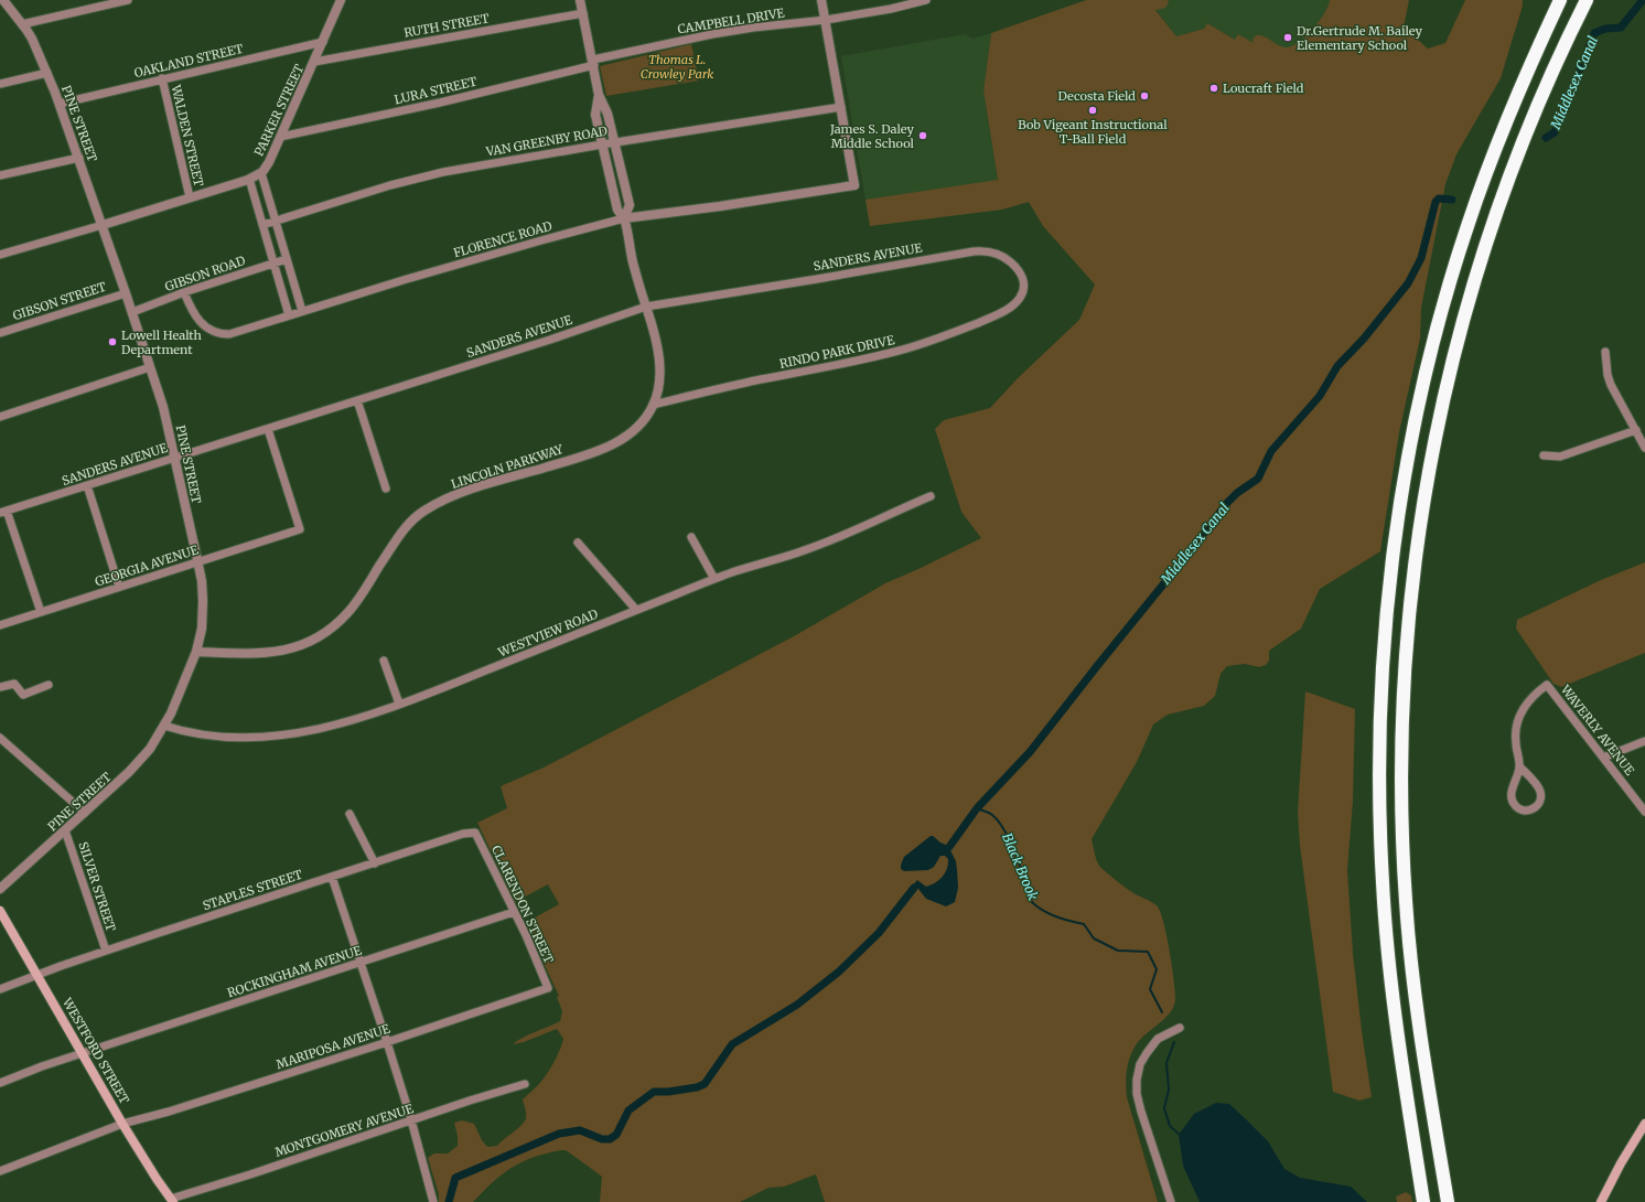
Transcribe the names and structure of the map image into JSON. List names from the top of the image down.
{
  "streets": {
    "main road": ["WESTFORD STREET"],
    "street": [
      "CAMPBELL DRIVE",
      "RUTH STREET",
      "OAKLAND STREET",
      "LURA STREET",
      "PARKER STREET",
      "PINE STREET",
      "WALDEN STREET",
      "VAN GREENBY ROAD",
      "FLORENCE ROAD",
      "SANDERS AVENUE",
      "GIBSON ROAD",
      "GIBSON STREET",
      "RINDO PARK DRIVE",
      "LINCOLN PARKWAY",
      "GEORGIA AVENUE",
      "WESTVIEW ROAD",
      "WAVERLY AVENUE",
      "SILVER STREET",
      "STAPLES STREET",
      "CLARENDON STREET",
      "ROCKINGHAM AVENUE",
      "MARIPOSA AVENUE",
      "MONTGOMERY AVENUE"
    ]
  },
  "crossings": [
    ["CAMPBELL DRIVE", "LURA STREET"],
    ["RUTH STREET", "PARKER STREET"],
    ["OAKLAND STREET", "PARKER STREET"],
    ["OAKLAND STREET", "PINE STREET"],
    ["OAKLAND STREET", "WALDEN STREET"],
    ["LURA STREET", "PARKER STREET"],
    ["PARKER STREET", "PINE STREET"],
    ["PARKER STREET", "WALDEN STREET"],
    ["PINE STREET", "SANDERS AVENUE"],
    ["PINE STREET", "GIBSON ROAD"],
    ["PINE STREET", "GIBSON STREET"],
    ["PINE STREET", "LINCOLN PARKWAY"],
    ["PINE STREET", "GEORGIA AVENUE"],
    ["PINE STREET", "WESTVIEW ROAD"],
    ["PINE STREET", "SILVER STREET"],
    ["VAN GREENBY ROAD", "FLORENCE ROAD"],
    ["VAN GREENBY ROAD", "LINCOLN PARKWAY"],
    ["FLORENCE ROAD", "GIBSON ROAD"],
    ["FLORENCE ROAD", "LINCOLN PARKWAY"],
    ["SANDERS AVENUE", "RINDO PARK DRIVE"],
    ["SANDERS AVENUE", "LINCOLN PARKWAY"],
    ["SANDERS AVENUE", "GEORGIA AVENUE"],
    ["RINDO PARK DRIVE", "LINCOLN PARKWAY"],
    ["SILVER STREET", "STAPLES STREET"],
    ["STAPLES STREET", "CLARENDON STREET"],
    ["STAPLES STREET", "WESTFORD STREET"],
    ["CLARENDON STREET", "ROCKINGHAM AVENUE"],
    ["CLARENDON STREET", "MARIPOSA AVENUE"],
    ["ROCKINGHAM AVENUE", "WESTFORD STREET"],
    ["MARIPOSA AVENUE", "WESTFORD STREET"],
    ["WESTFORD STREET", "MONTGOMERY AVENUE"]
  ],
  "water": ["Middlesex Canal", "Black Brook"],
  "parks": ["Thomas L. Crowley Park"],
  "places": [
    "Dr.Gertrude M. Bailey Elementary School",
    "Loucraft Field",
    "Decosta Field",
    "Bob Vigeant Instructional T-Ball Field",
    "James S. Daley Middle School",
    "Lowell Health Department"
  ]
}
